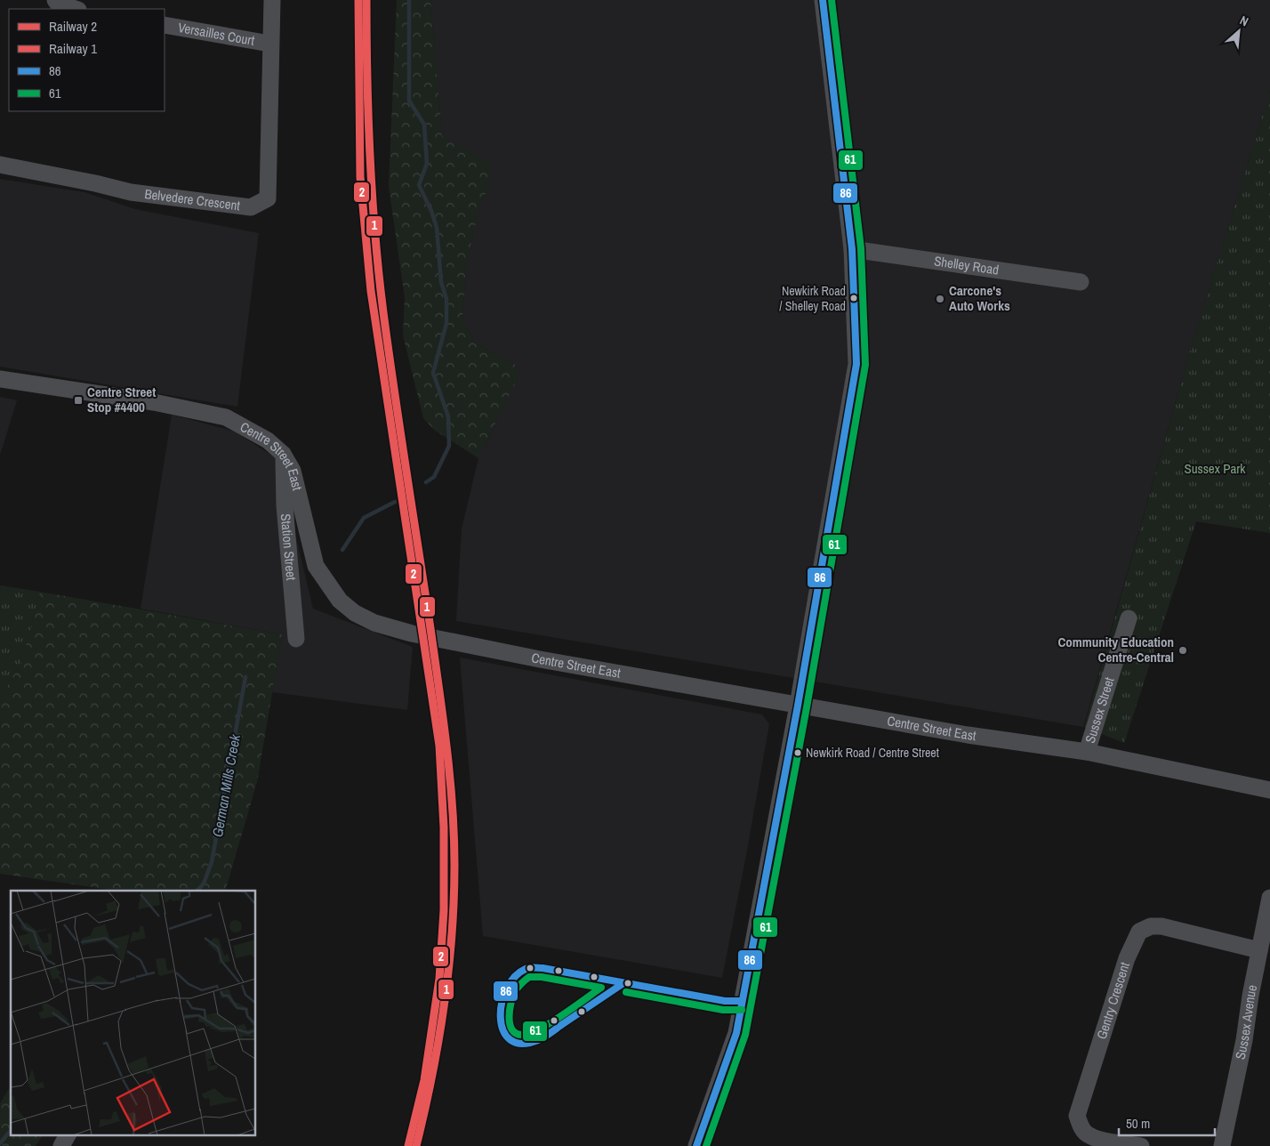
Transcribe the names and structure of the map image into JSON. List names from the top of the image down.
{
  "streets": {
    "street": [
      "Versailles Court",
      "Belvedere Crescent",
      "Shelley Road",
      "Centre Street East",
      "Station Street",
      "Sussex Street",
      "Gentry Crescent",
      "Sussex Avenue"
    ]
  },
  "crossings": [
    ["Versailles Court", "Belvedere Crescent"],
    ["Centre Street East", "Station Street"],
    ["Centre Street East", "Sussex Street"],
    ["Gentry Crescent", "Sussex Avenue"]
  ],
  "water": ["German Mills Creek"],
  "parks": ["Sussex Park"],
  "places": {
    "other": [
      "Newkirk Road / Shelley Road",
      "Carcone's Auto Works",
      "Community Education Centre-Central",
      "Newkirk Road / Centre Street"
    ],
    "transit": ["Centre Street Stop #4400"]
  },
  "lines": [
    "rail line 2",
    "rail line 1",
    "transit line 86",
    "transit line 61"
  ],
  "legend": [
    "Railway 2",
    "Railway 1",
    "86",
    "61"
  ],
  "scale_bar": "50 m",
  "north": "top right"
}
